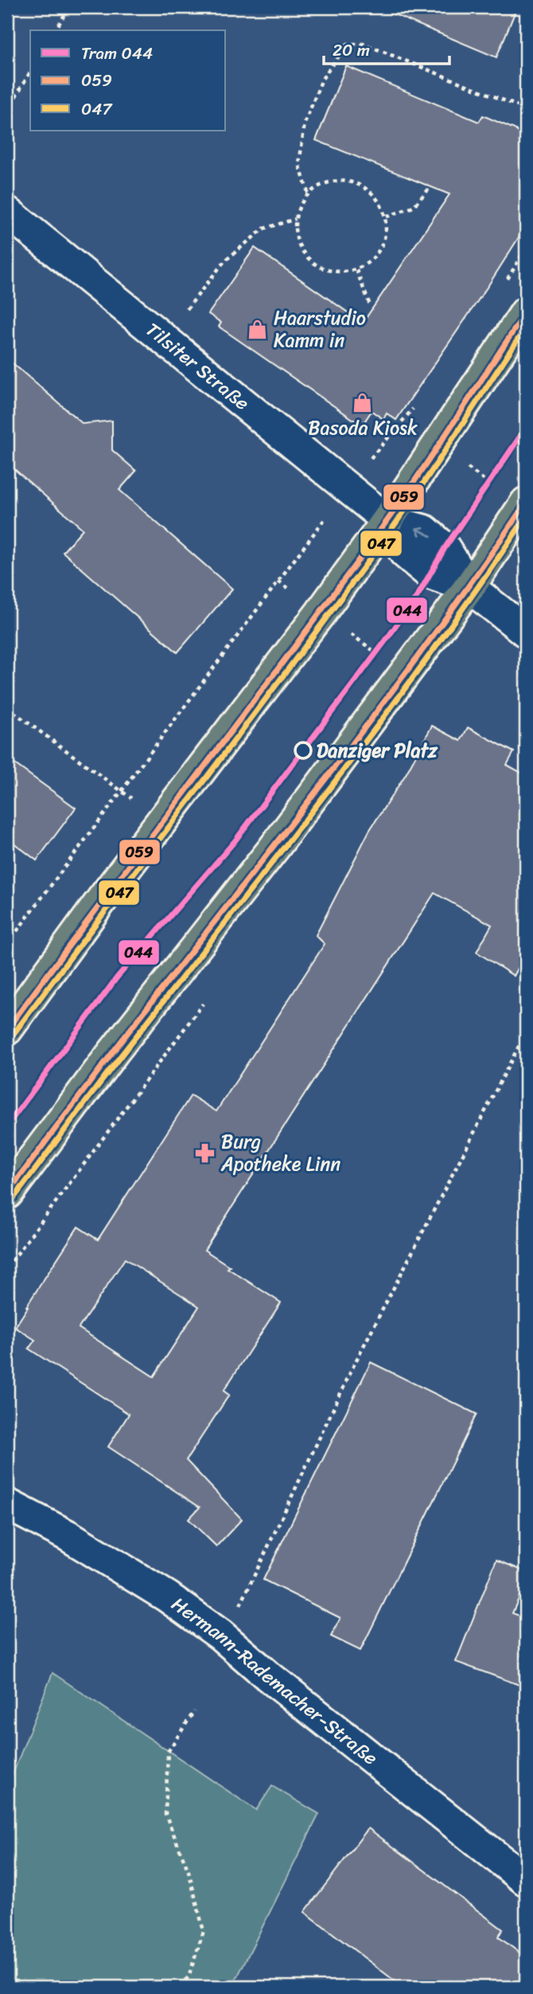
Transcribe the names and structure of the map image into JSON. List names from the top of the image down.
{
  "streets": {
    "street": ["Tilsiter Straße", "Hermann-Rademacher-Straße"]
  },
  "places": {
    "shop": ["Haarstudio Kamm in", "Basoda Kiosk"],
    "other": ["Danziger Platz"],
    "pharmacy": ["Burg Apotheke Linn"]
  },
  "lines": ["transit line 059", "transit line 047", "tram line 044"],
  "legend": ["Tram 044", "059", "047"],
  "scale_bar": "20 m"
}
